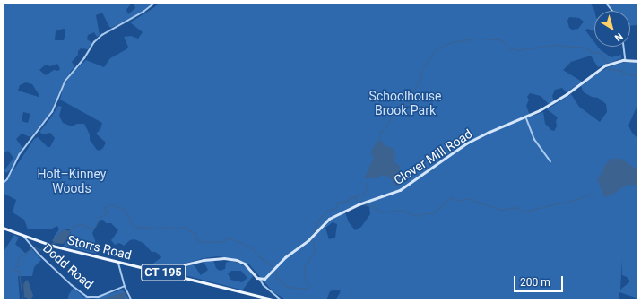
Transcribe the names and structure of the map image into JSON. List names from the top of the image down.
{
  "streets": {
    "main road": ["Storrs Road", "CT 195"],
    "street": ["Clover Mill Road", "Dodd Road"]
  },
  "crossings": [
    ["Storrs Road", "Dodd Road"]
  ],
  "parks": ["Schoolhouse Brook Park", "Holt–Kinney Woods"],
  "scale_bar": "200 m",
  "north": "bottom right"
}
